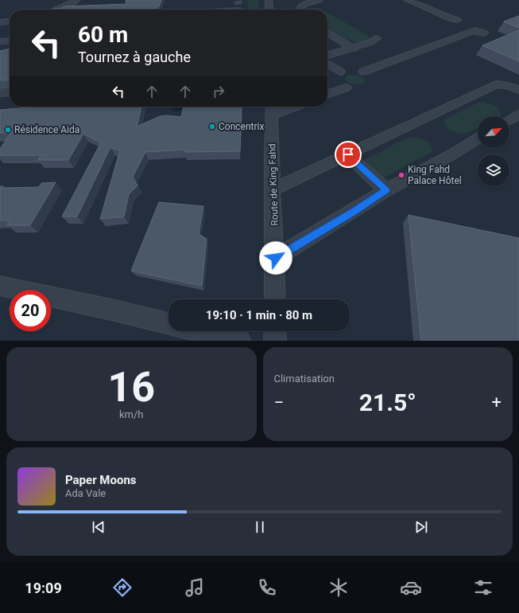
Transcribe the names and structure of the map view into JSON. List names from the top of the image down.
{
  "streets": {
    "street": ["Route de King Fahd"]
  },
  "places": ["Concentrix", "Résidence Aida", "King Fahd Palace Hôtel"],
  "north": "top right",
  "page": {
    "turn": ["60 m", "Tournez à gauche"],
    "limit": "20",
    "trip": "19:10 · 1 min · 80 m",
    "tile": [
      ["16", "km/h"],
      "Climatisation"
    ],
    "heat": ["−", "21.5°", "+"],
    "song": ["Paper Moons", "Ada Vale"],
    "tabs": "19:09"
  }
}
